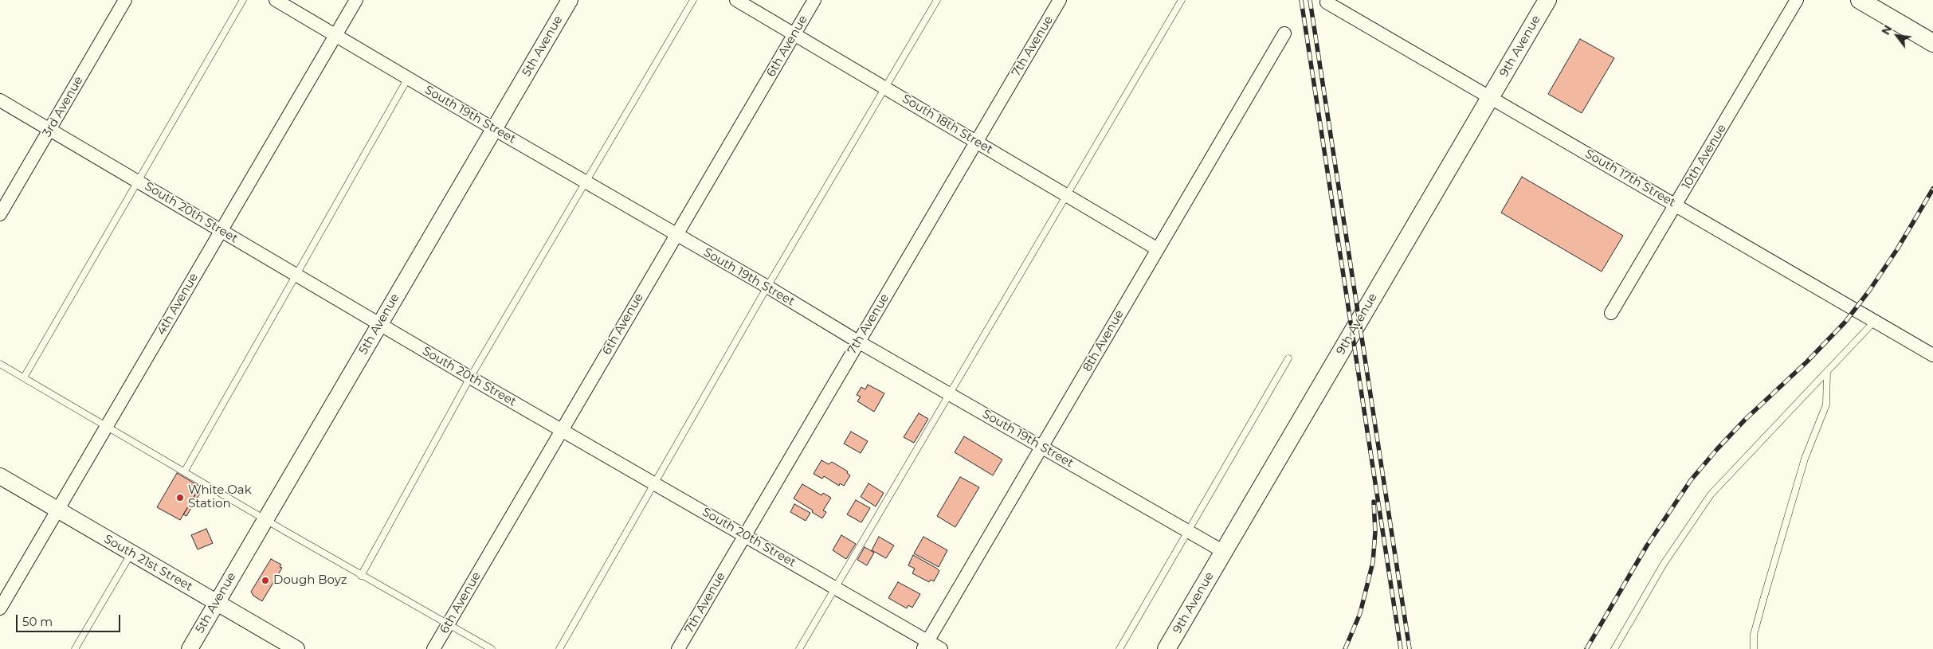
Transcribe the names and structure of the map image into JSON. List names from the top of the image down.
{
  "streets": {
    "main road": ["9th Avenue"],
    "street": [
      "5th Avenue",
      "6th Avenue",
      "7th Avenue",
      "3rd Avenue",
      "South 19th Street",
      "South 18th Street",
      "10th Avenue",
      "South 17th Street",
      "South 20th Street",
      "4th Avenue",
      "8th Avenue",
      "South 21st Street"
    ]
  },
  "crossings": [
    ["5th Avenue", "South 19th Street"],
    ["5th Avenue", "South 20th Street"],
    ["5th Avenue", "South 21st Street"],
    ["6th Avenue", "South 19th Street"],
    ["6th Avenue", "South 18th Street"],
    ["6th Avenue", "South 20th Street"],
    ["7th Avenue", "South 19th Street"],
    ["7th Avenue", "South 18th Street"],
    ["7th Avenue", "South 20th Street"],
    ["9th Avenue", "South 19th Street"],
    ["9th Avenue", "South 17th Street"],
    ["3rd Avenue", "South 20th Street"],
    ["South 19th Street", "4th Avenue"],
    ["South 19th Street", "8th Avenue"],
    ["South 18th Street", "8th Avenue"],
    ["10th Avenue", "South 17th Street"],
    ["South 20th Street", "4th Avenue"],
    ["South 20th Street", "8th Avenue"],
    ["4th Avenue", "South 21st Street"]
  ],
  "places": ["White Oak Station", "Dough Boyz"],
  "scale_bar": "50 m",
  "north": "top left"
}
